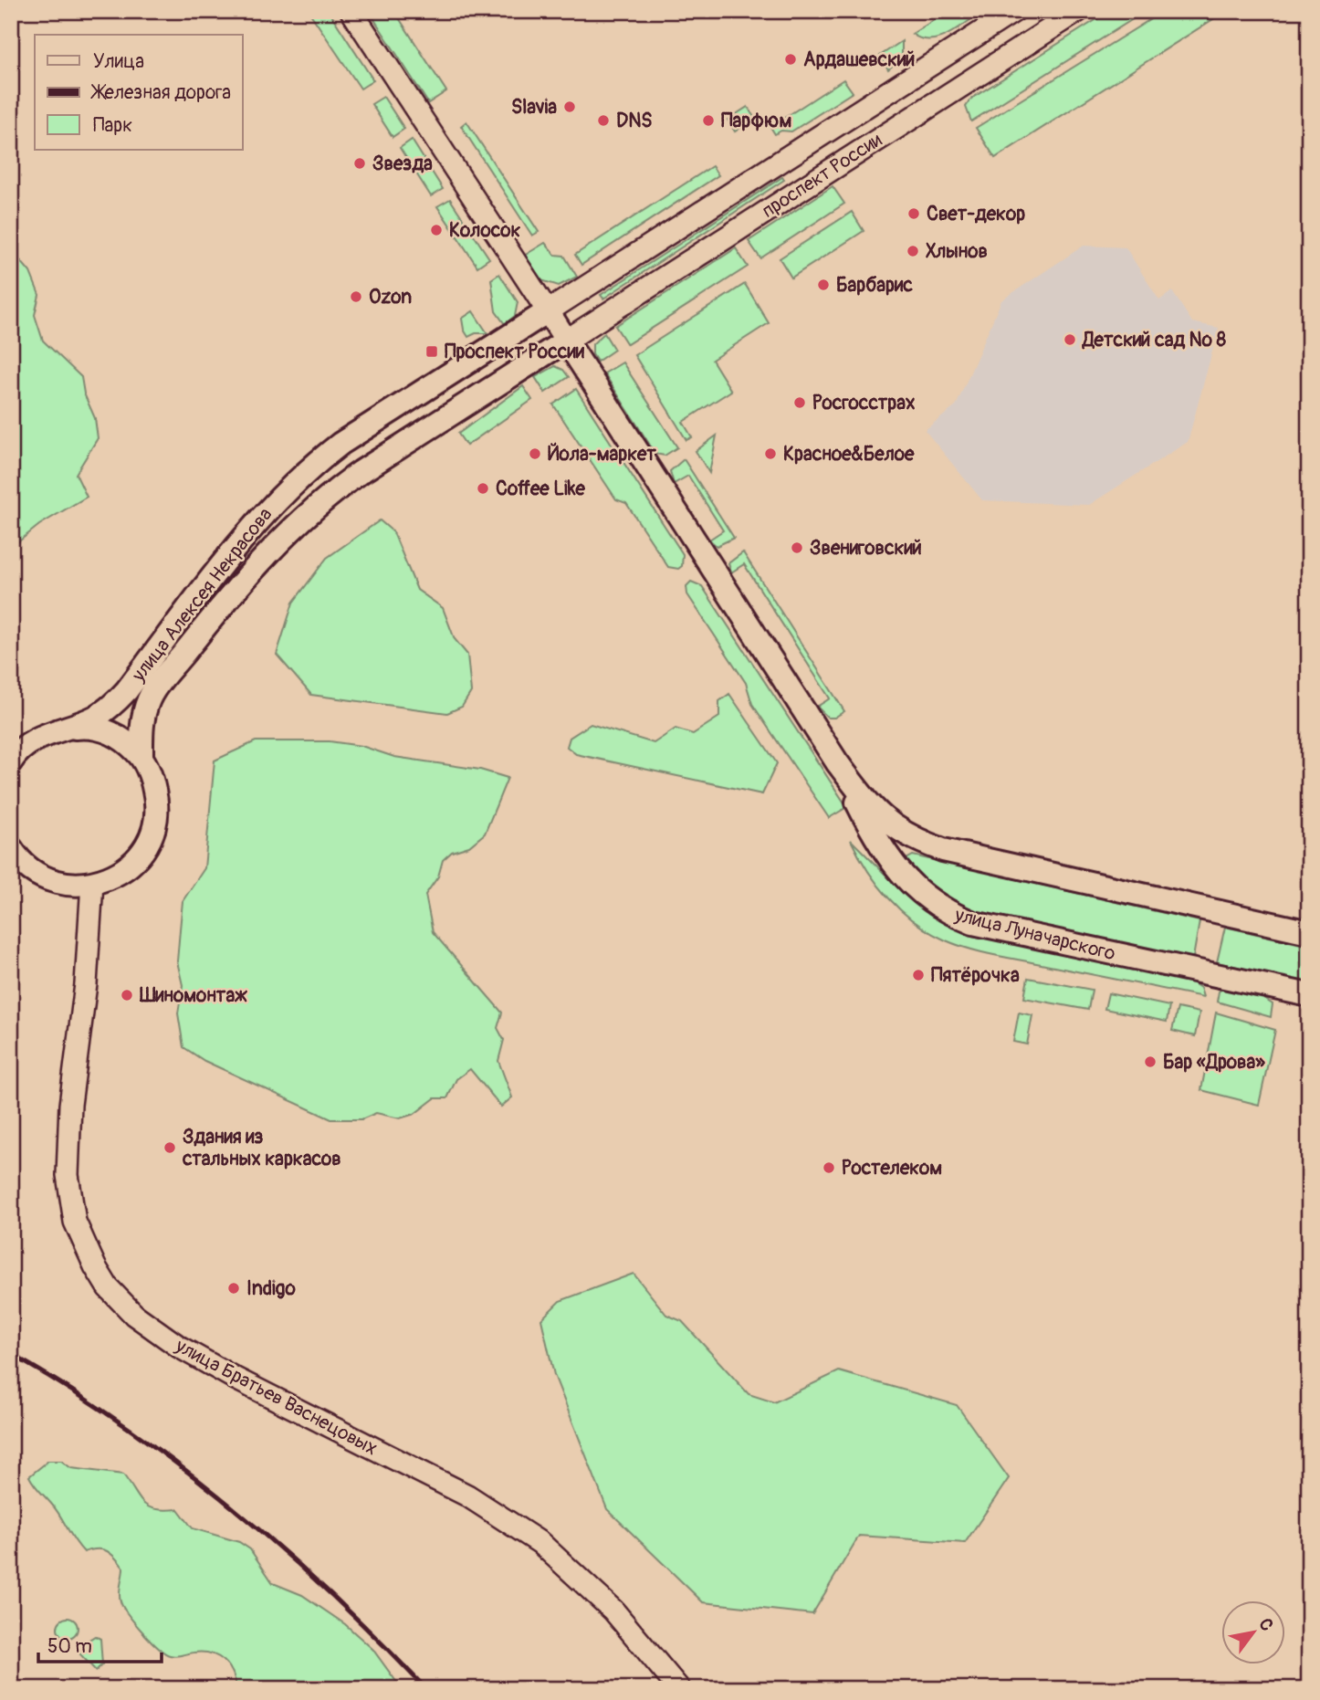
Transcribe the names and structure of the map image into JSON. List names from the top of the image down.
{
  "streets": {
    "main road": [
      "проспект России",
      "улица Алексея Некрасова",
      "улица Луначарского",
      "улица Братьев Васнецовых"
    ]
  },
  "crossings": [
    ["проспект России", "улица Алексея Некрасова"],
    ["проспект России", "улица Луначарского"],
    ["улица Алексея Некрасова", "улица Луначарского"]
  ],
  "places": {
    "other": [
      "Ардашевский",
      "Slavia",
      "DNS",
      "Парфюм",
      "Звезда",
      "Свет-декор",
      "Колосок",
      "Хлынов",
      "Барбарис",
      "Ozon",
      "Детский сад № 8",
      "Росгосстрах",
      "Йола-маркет",
      "Красное&Белое",
      "Coffee Like",
      "Звениговский",
      "Пятёрочка",
      "Шиномонтаж",
      "Бар «Дрова»",
      "Здания из стальных каркасов",
      "Ростелеком",
      "Indigo"
    ],
    "transit": ["Проспект России"]
  },
  "legend": ["Улица", "Железная дорога", "Парк"],
  "scale_bar": "50 m",
  "north": "top right"
}
